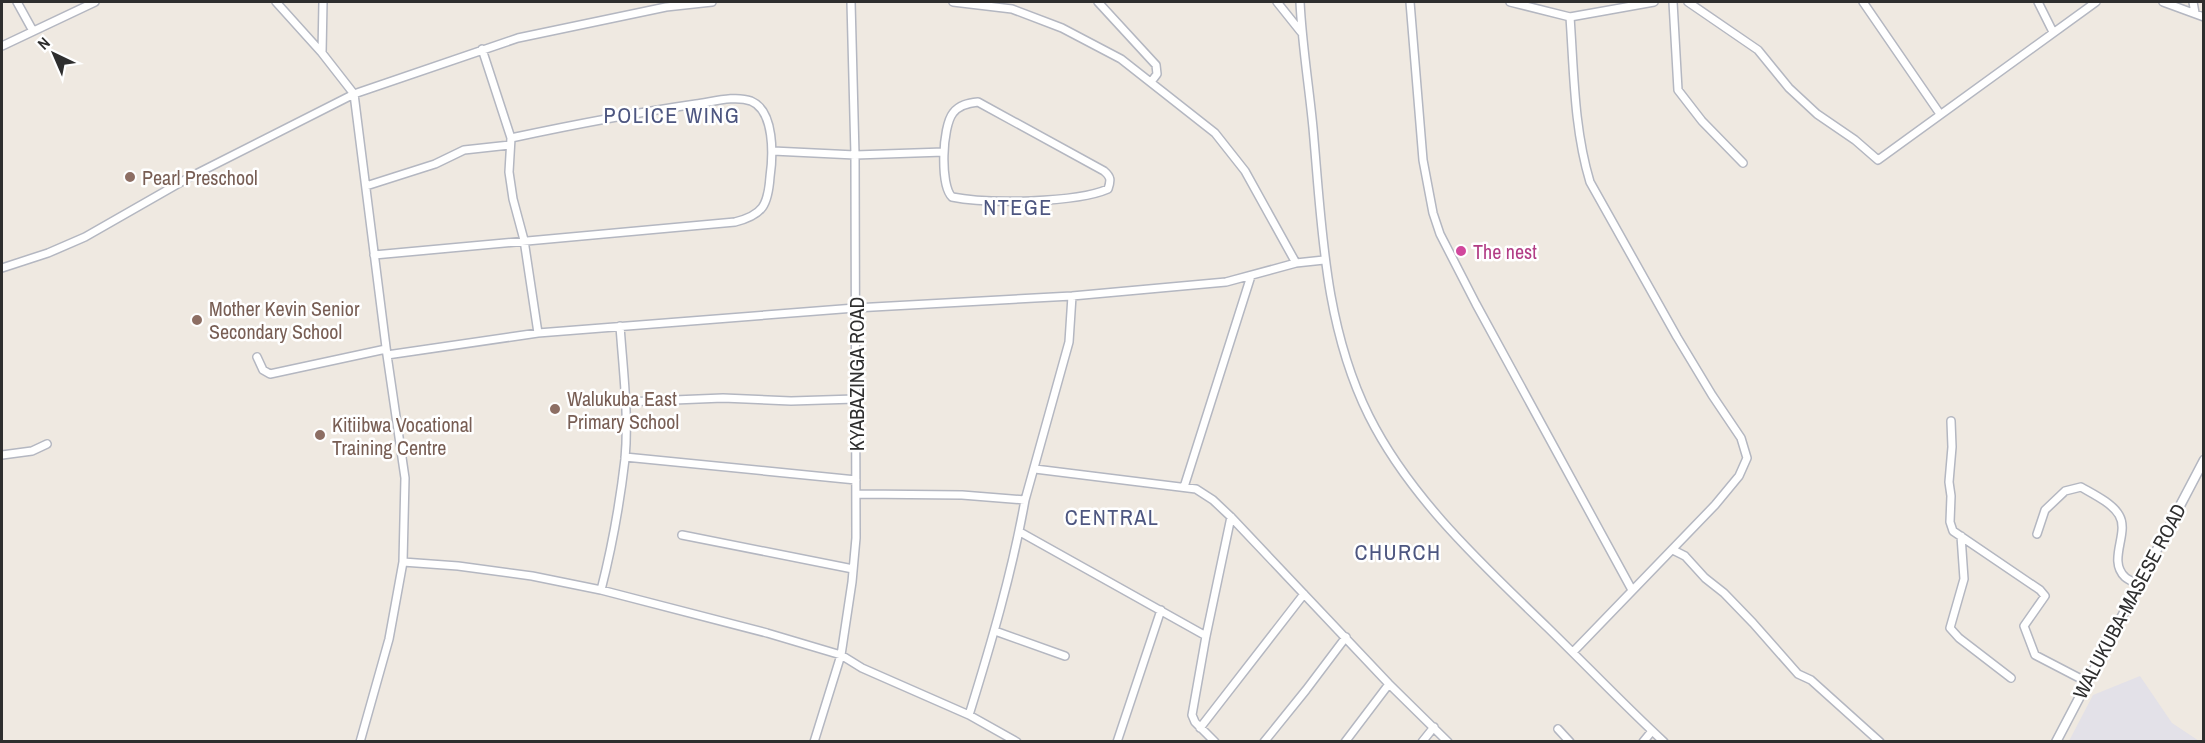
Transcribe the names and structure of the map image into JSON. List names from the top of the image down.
{
  "streets": {
    "street": ["KYABAZINGA ROAD", "WALUKUBA-MASESE ROAD"]
  },
  "districts": [
    "POLICE WING",
    "NTEGE",
    "CENTRAL",
    "CHURCH"
  ],
  "places": [
    "Pearl Preschool",
    "The nest",
    "Mother Kevin Senior Secondary School",
    "Walukuba East Primary School",
    "Kitiibwa Vocational Training Centre"
  ],
  "north": "top left"
}
